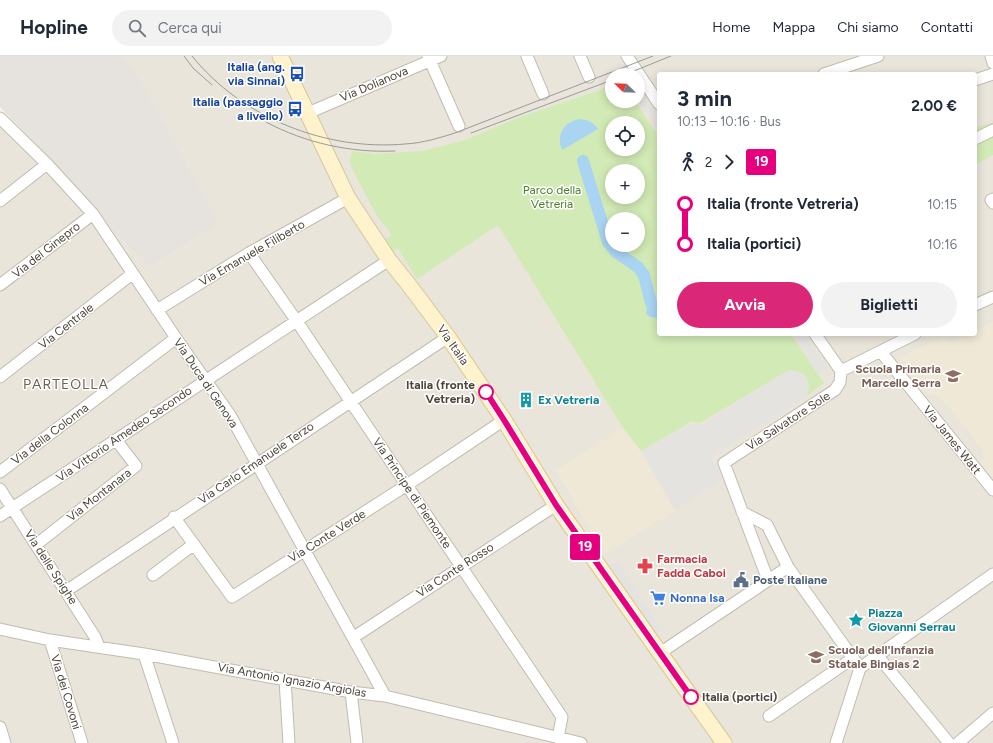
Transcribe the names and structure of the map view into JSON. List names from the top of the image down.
{
  "streets": {
    "street": [
      "Via Dolianova",
      "Via del Ginepro",
      "Via Emanuele Filiberto",
      "Via Centrale",
      "Via Italia",
      "Via Duca di Genova",
      "Via Salvatore Sole",
      "Via della Colonna",
      "Via Vittorio Amedeo Secondo",
      "Via James Watt",
      "Via Carlo Emanuele Terzo",
      "Via Principe di Piemonte",
      "Via Montanara",
      "Via Conte Verde",
      "Via delle Spighe",
      "Via Conte Rosso",
      "Via Antonio Ignazio Argiolas",
      "Via dei Covoni"
    ]
  },
  "crossings": [
    ["Via Dolianova", "Via Italia"],
    ["Via del Ginepro", "Via Duca di Genova"],
    ["Via Emanuele Filiberto", "Via Italia"],
    ["Via Emanuele Filiberto", "Via Duca di Genova"],
    ["Via Emanuele Filiberto", "Via Principe di Piemonte"],
    ["Via Centrale", "Via Duca di Genova"],
    ["Via Italia", "Via Vittorio Amedeo Secondo"],
    ["Via Italia", "Via Carlo Emanuele Terzo"],
    ["Via Italia", "Via Conte Verde"],
    ["Via Italia", "Via Conte Rosso"],
    ["Via Duca di Genova", "Via della Colonna"],
    ["Via Duca di Genova", "Via Vittorio Amedeo Secondo"],
    ["Via Duca di Genova", "Via Carlo Emanuele Terzo"],
    ["Via Duca di Genova", "Via Conte Verde"],
    ["Via Duca di Genova", "Via Conte Rosso"],
    ["Via Duca di Genova", "Via Antonio Ignazio Argiolas"],
    ["Via Vittorio Amedeo Secondo", "Via Principe di Piemonte"],
    ["Via Vittorio Amedeo Secondo", "Via Montanara"],
    ["Via Vittorio Amedeo Secondo", "Via delle Spighe"],
    ["Via Carlo Emanuele Terzo", "Via Principe di Piemonte"],
    ["Via Carlo Emanuele Terzo", "Via Conte Verde"],
    ["Via Carlo Emanuele Terzo", "Via delle Spighe"],
    ["Via Principe di Piemonte", "Via Conte Verde"],
    ["Via Principe di Piemonte", "Via Conte Rosso"],
    ["Via Principe di Piemonte", "Via Antonio Ignazio Argiolas"],
    ["Via Montanara", "Via delle Spighe"],
    ["Via delle Spighe", "Via Antonio Ignazio Argiolas"],
    ["Via Antonio Ignazio Argiolas", "Via dei Covoni"]
  ],
  "districts": ["PARTEOLLA"],
  "parks": ["Parco della Vetreria"],
  "places": {
    "bus stop": ["Italia (ang. via Sinnai)", "Italia (passaggio a livello)"],
    "school or university": ["Scuola Primaria Marcello Serra", "Scuola dell'Infanzia Statale Bingias 2"],
    "other": ["Italia (fronte Vetreria)", "Italia (portici)"],
    "building": ["Ex Vetreria"],
    "pharmacy": ["Farmacia Fadda Caboi"],
    "public building": ["Poste Italiane"],
    "supermarket": ["Nonna Isa"],
    "place": ["Piazza Giovanni Serrau"]
  },
  "lines": ["bus line 19"],
  "north": "top left",
  "page": {
    "header": "Hopline",
    "search": "Cerca qui",
    "nav": [
      "Home",
      "Mappa",
      "Chi siamo",
      "Contatti"
    ],
    "on_map": "19",
    "map_buttons": ["+", "−"],
    "heading": ["3 min", "10:13 – 10:16 · Bus", "2.00 €"],
    "legs": ["2", "19"],
    "list": [
      {
        "name": "Italia (fronte Vetreria)",
        "value": "10:15"
      },
      {
        "name": "Italia (portici)",
        "value": "10:16"
      }
    ],
    "buttons": ["Avvia", "Biglietti"]
  }
}
